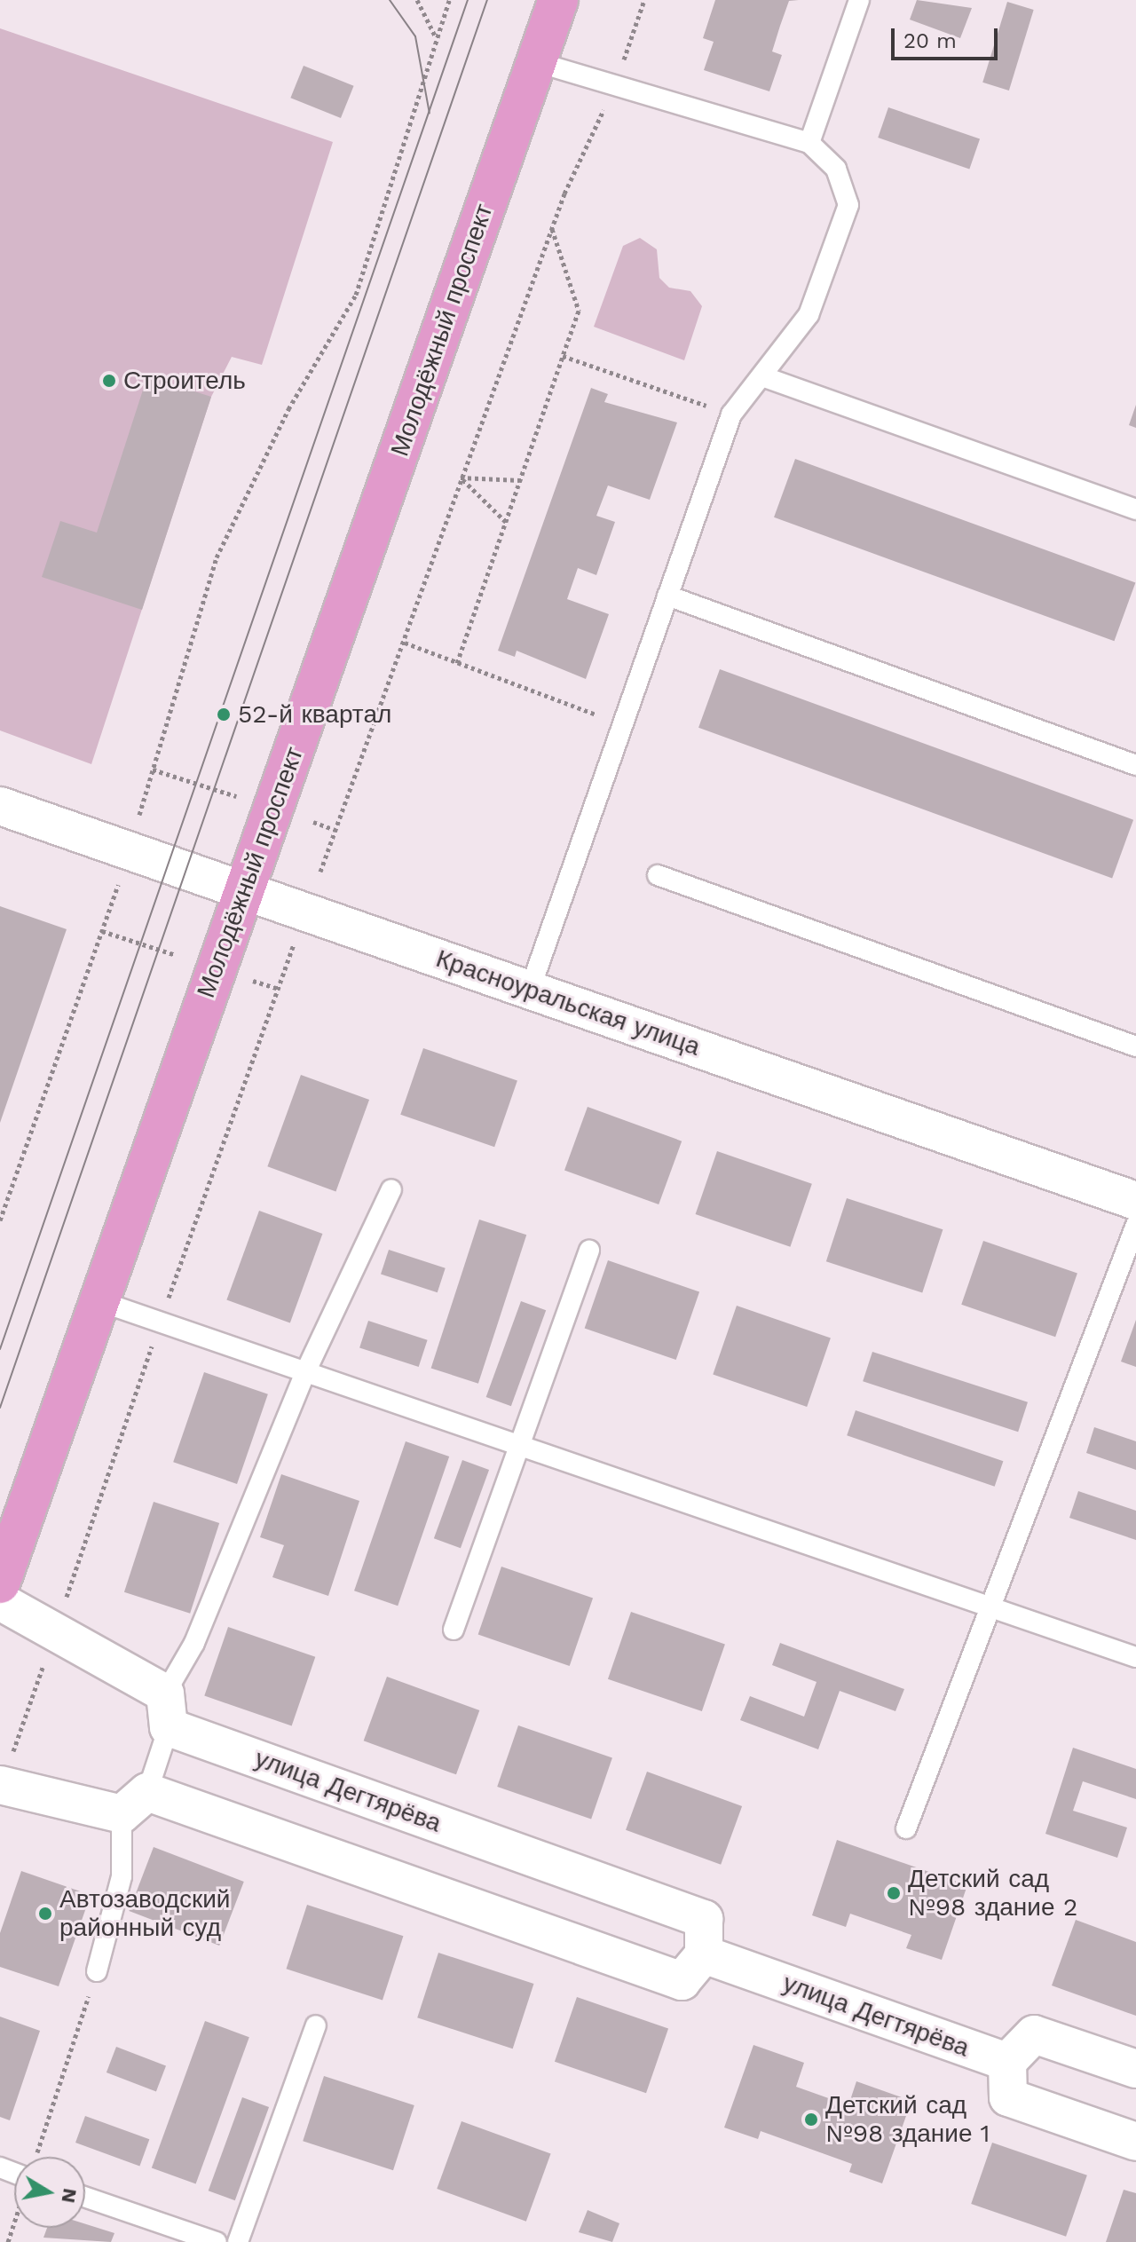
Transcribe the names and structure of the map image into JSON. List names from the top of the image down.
{
  "streets": {
    "main road": ["Молодёжный проспект"],
    "street": ["Красноуральская улица", "улица Дегтярёва"]
  },
  "crossings": [
    ["Молодёжный проспект", "Красноуральская улица"]
  ],
  "places": [
    "Строитель",
    "52-й квартал",
    "Детский сад №98 здание 2",
    "Автозаводский районный суд",
    "Детский сад №98 здание 1"
  ],
  "scale_bar": "20 m",
  "north": "right"
}
